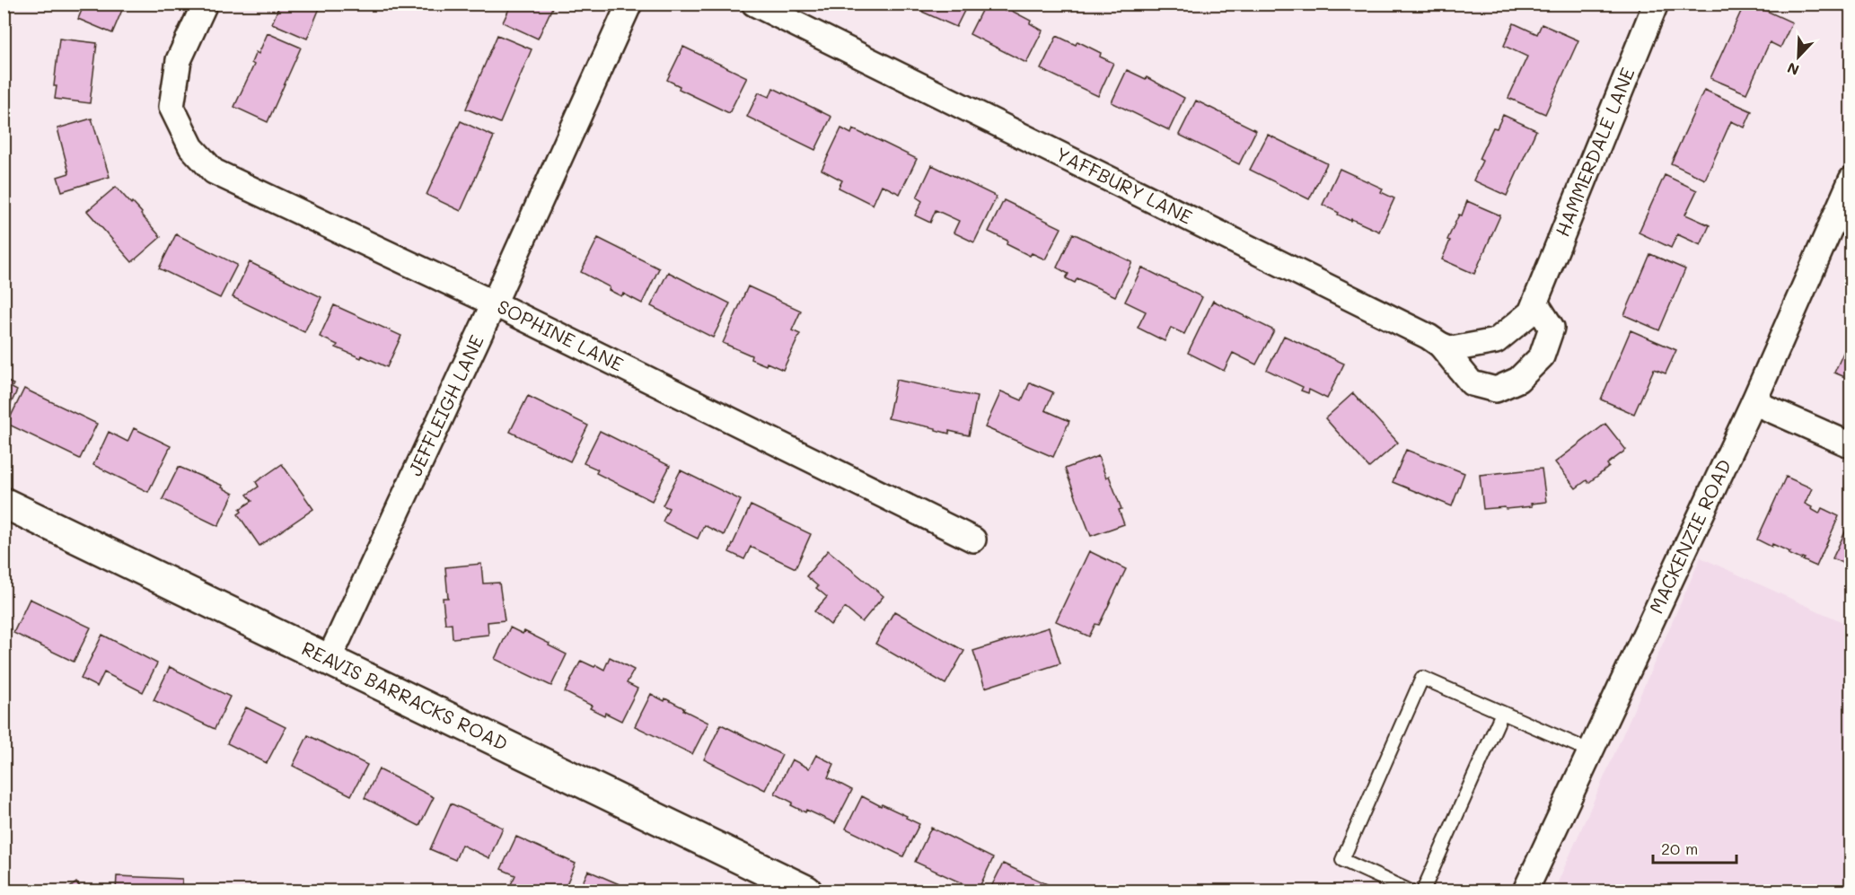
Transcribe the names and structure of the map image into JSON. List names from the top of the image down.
{
  "streets": {
    "main road": ["REAVIS BARRACKS ROAD"],
    "street": [
      "HAMMERDALE LANE",
      "YAFFBURY LANE",
      "SOPHINE LANE",
      "JEFFLEIGH LANE",
      "MACKENZIE ROAD"
    ]
  },
  "crossings": [
    ["HAMMERDALE LANE", "YAFFBURY LANE"],
    ["SOPHINE LANE", "JEFFLEIGH LANE"],
    ["JEFFLEIGH LANE", "REAVIS BARRACKS ROAD"]
  ],
  "scale_bar": "20 m",
  "north": "bottom left"
}
